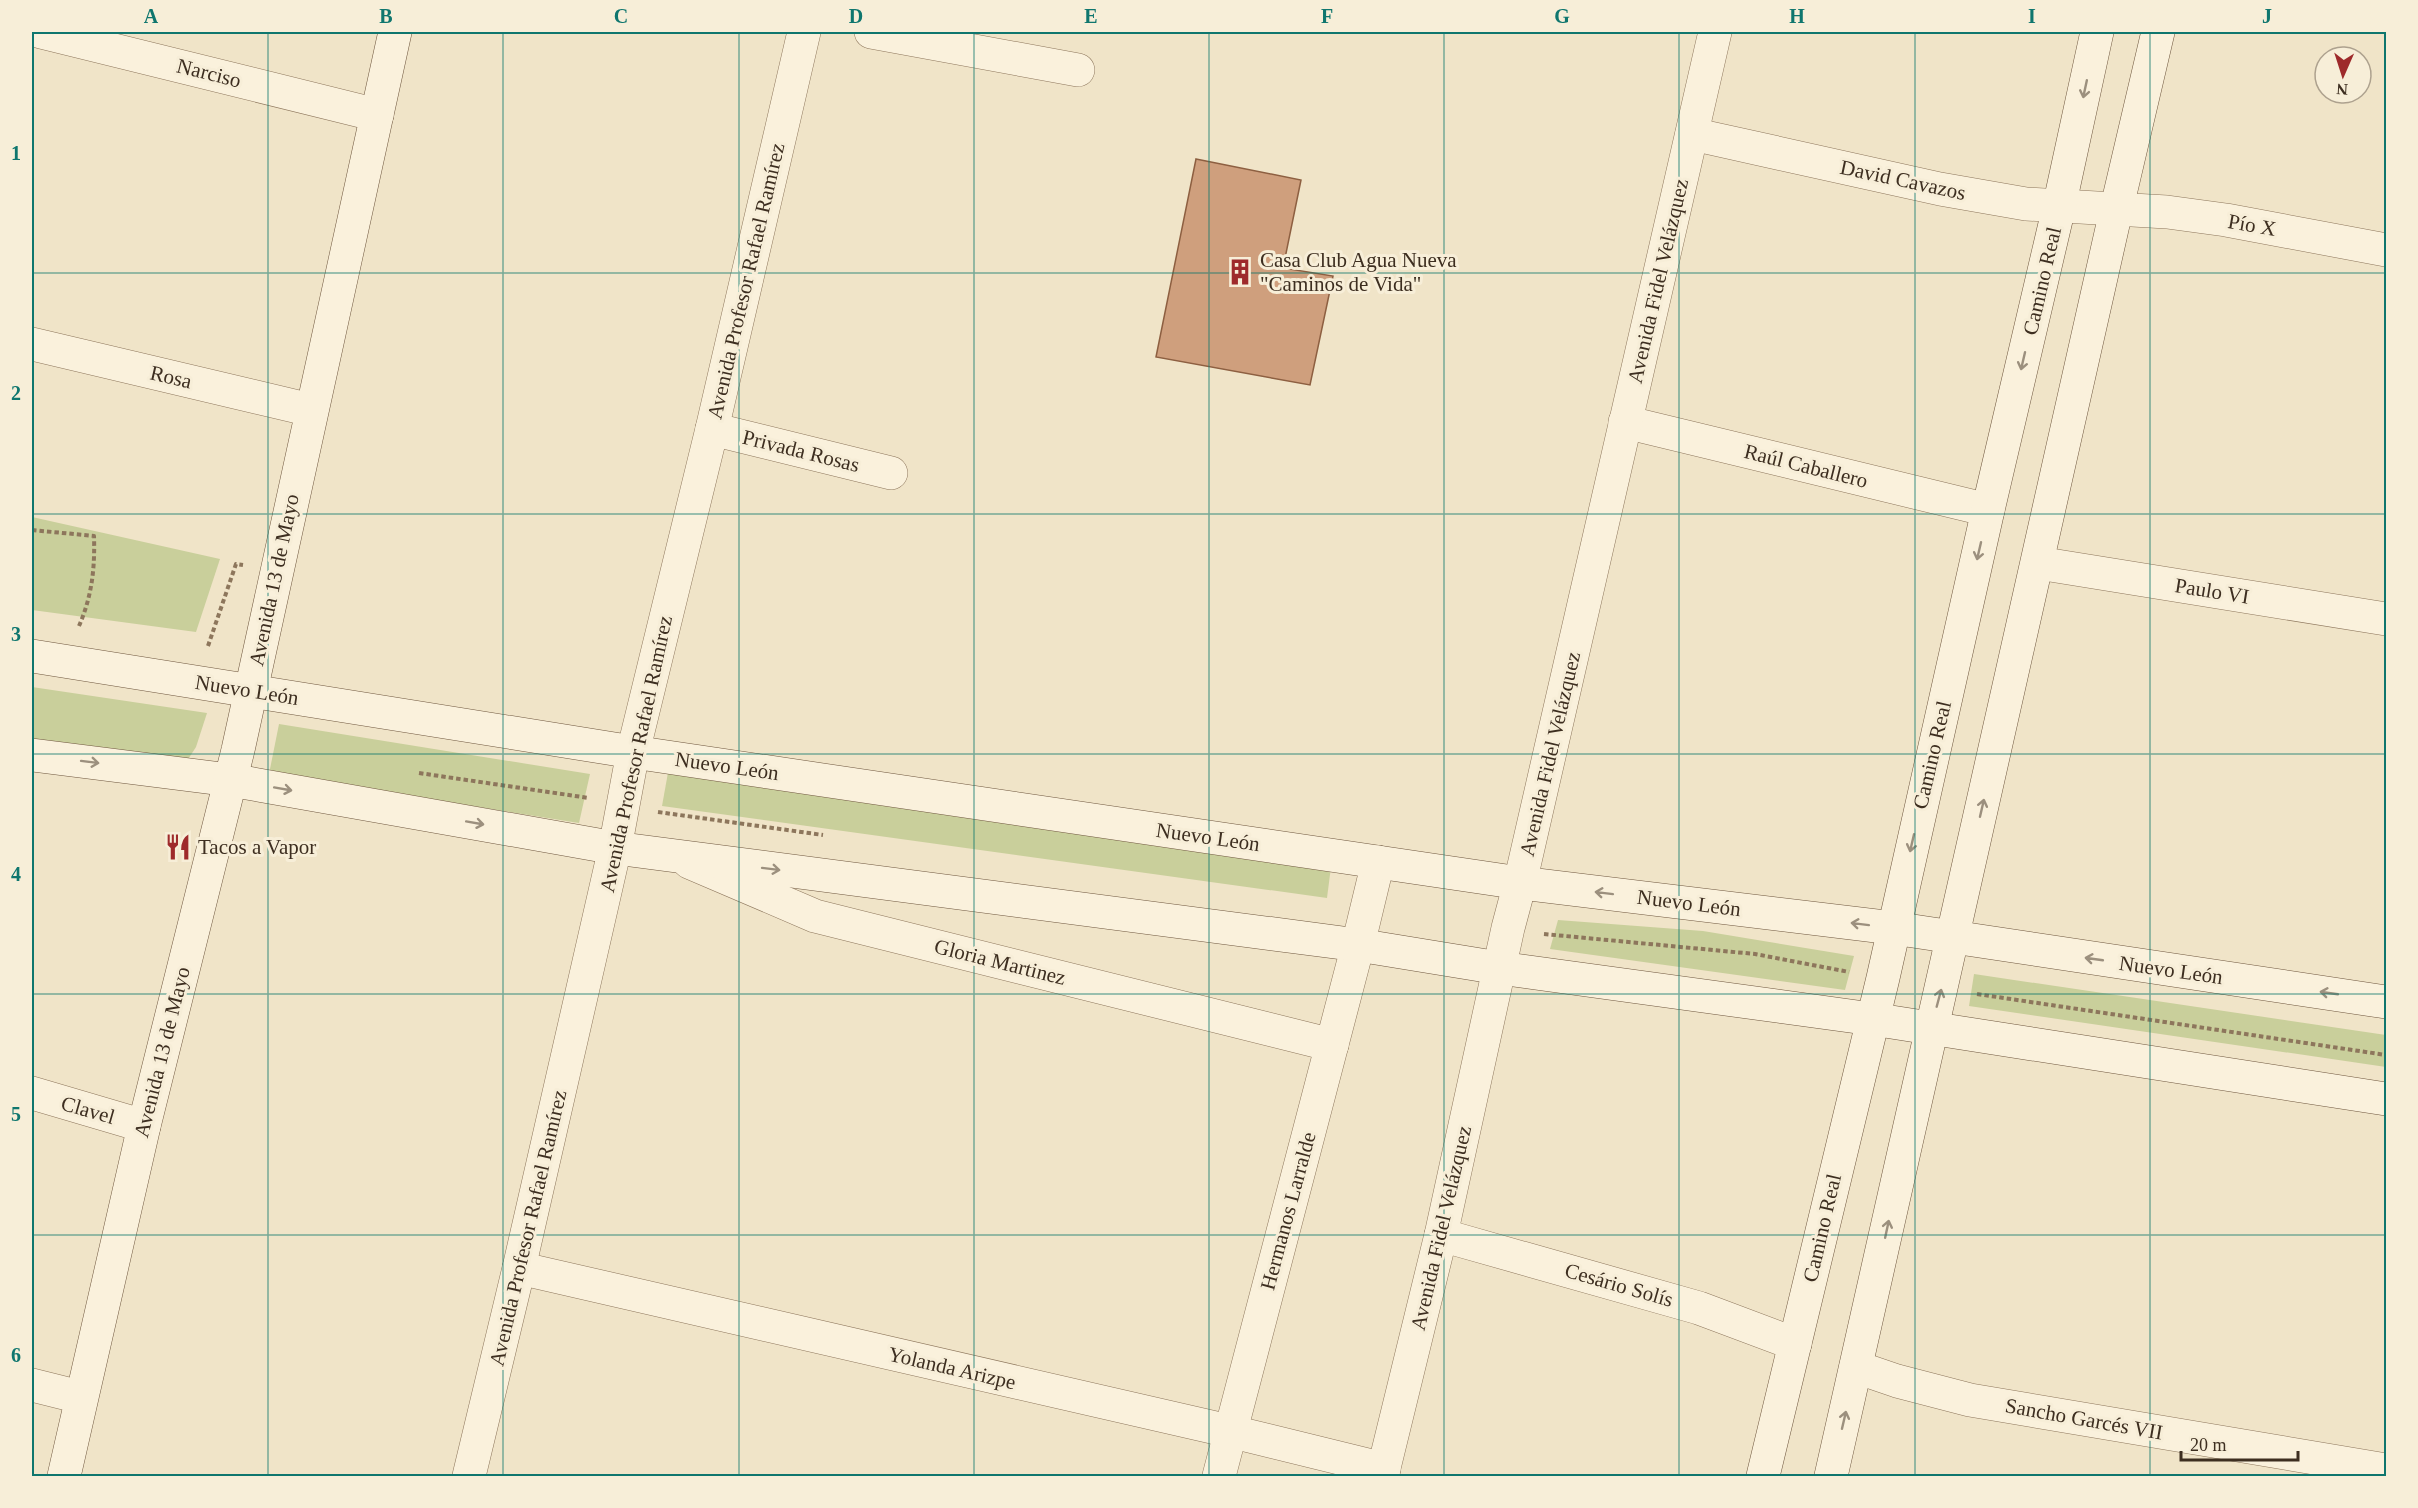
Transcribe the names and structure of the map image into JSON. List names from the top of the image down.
{
  "streets": {
    "street": [
      "Narciso",
      "David Cavazos",
      "Pío X",
      "Avenida Profesor Rafael Ramírez",
      "Avenida Fidel Velázquez",
      "Camino Real",
      "Rosa",
      "Privada Rosas",
      "Raúl Caballero",
      "Avenida 13 de Mayo",
      "Paulo VI",
      "Nuevo León",
      "Gloria Martinez",
      "Clavel",
      "Hermanos Larralde",
      "Cesário Solís",
      "Yolanda Arizpe",
      "Sancho Garcés VII"
    ]
  },
  "crossings": [
    ["Narciso", "Avenida 13 de Mayo"],
    ["David Cavazos", "Pío X"],
    ["David Cavazos", "Avenida Fidel Velázquez"],
    ["David Cavazos", "Camino Real"],
    ["Avenida Profesor Rafael Ramírez", "Privada Rosas"],
    ["Avenida Profesor Rafael Ramírez", "Nuevo León"],
    ["Avenida Profesor Rafael Ramírez", "Yolanda Arizpe"],
    ["Avenida Fidel Velázquez", "Raúl Caballero"],
    ["Avenida Fidel Velázquez", "Nuevo León"],
    ["Avenida Fidel Velázquez", "Cesário Solís"],
    ["Avenida Fidel Velázquez", "Yolanda Arizpe"],
    ["Camino Real", "Raúl Caballero"],
    ["Camino Real", "Nuevo León"],
    ["Camino Real", "Cesário Solís"],
    ["Rosa", "Avenida 13 de Mayo"],
    ["Avenida 13 de Mayo", "Nuevo León"],
    ["Avenida 13 de Mayo", "Clavel"],
    ["Nuevo León", "Hermanos Larralde"],
    ["Gloria Martinez", "Hermanos Larralde"],
    ["Hermanos Larralde", "Yolanda Arizpe"]
  ],
  "places": {
    "building": ["Casa Club Agua Nueva \"Caminos de Vida\""],
    "restaurant": ["Tacos a Vapor"]
  },
  "scale_bar": "20 m",
  "north": "bottom",
  "grid": {
    "columns": [
      "A",
      "B",
      "C",
      "D",
      "E",
      "F",
      "G",
      "H",
      "I",
      "J"
    ],
    "rows": [
      "1",
      "2",
      "3",
      "4",
      "5",
      "6"
    ]
  }
}
